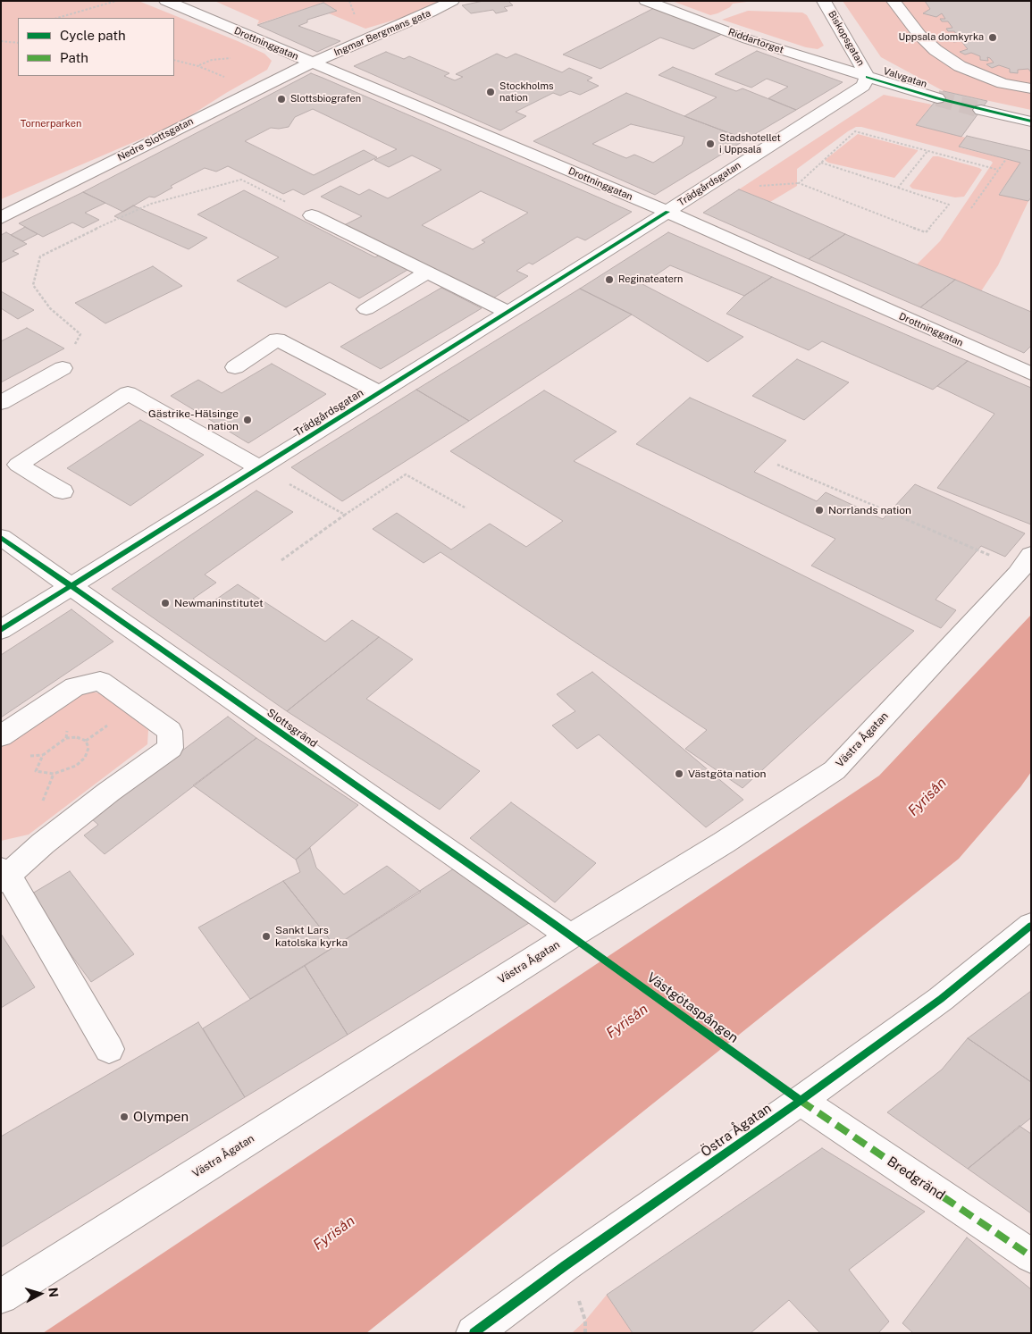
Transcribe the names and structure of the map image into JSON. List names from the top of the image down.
{
  "streets": {
    "street": [
      "Ingmar Bergmans gata",
      "Biskopsgatan",
      "Riddartorget",
      "Drottninggatan",
      "Valvgatan",
      "Nedre Slottsgatan",
      "Trädgårdsgatan",
      "Slottsgränd",
      "Västra Ågatan",
      "Östra Ågatan",
      "Bredgränd"
    ],
    "cycle path": ["Västgötaspången"]
  },
  "crossings": [
    ["Ingmar Bergmans gata", "Drottninggatan"],
    ["Ingmar Bergmans gata", "Nedre Slottsgatan"],
    ["Biskopsgatan", "Riddartorget"],
    ["Biskopsgatan", "Valvgatan"],
    ["Biskopsgatan", "Trädgårdsgatan"],
    ["Riddartorget", "Valvgatan"],
    ["Riddartorget", "Trädgårdsgatan"],
    ["Drottninggatan", "Nedre Slottsgatan"],
    ["Drottninggatan", "Trädgårdsgatan"],
    ["Valvgatan", "Trädgårdsgatan"],
    ["Trädgårdsgatan", "Slottsgränd"],
    ["Slottsgränd", "Västra Ågatan"],
    ["Östra Ågatan", "Bredgränd"]
  ],
  "water": ["Fyrisån"],
  "parks": ["Tornerparken"],
  "places": [
    "Uppsala domkyrka",
    "Stockholms nation",
    "Slottsbiografen",
    "Stadshotellet i Uppsala",
    "Reginateatern",
    "Gästrike-Hälsinge nation",
    "Norrlands nation",
    "Newmaninstitutet",
    "Västgöta nation",
    "Sankt Lars katolska kyrka",
    "Olympen"
  ],
  "legend": ["Cycle path", "Path"],
  "north": "right"
}
